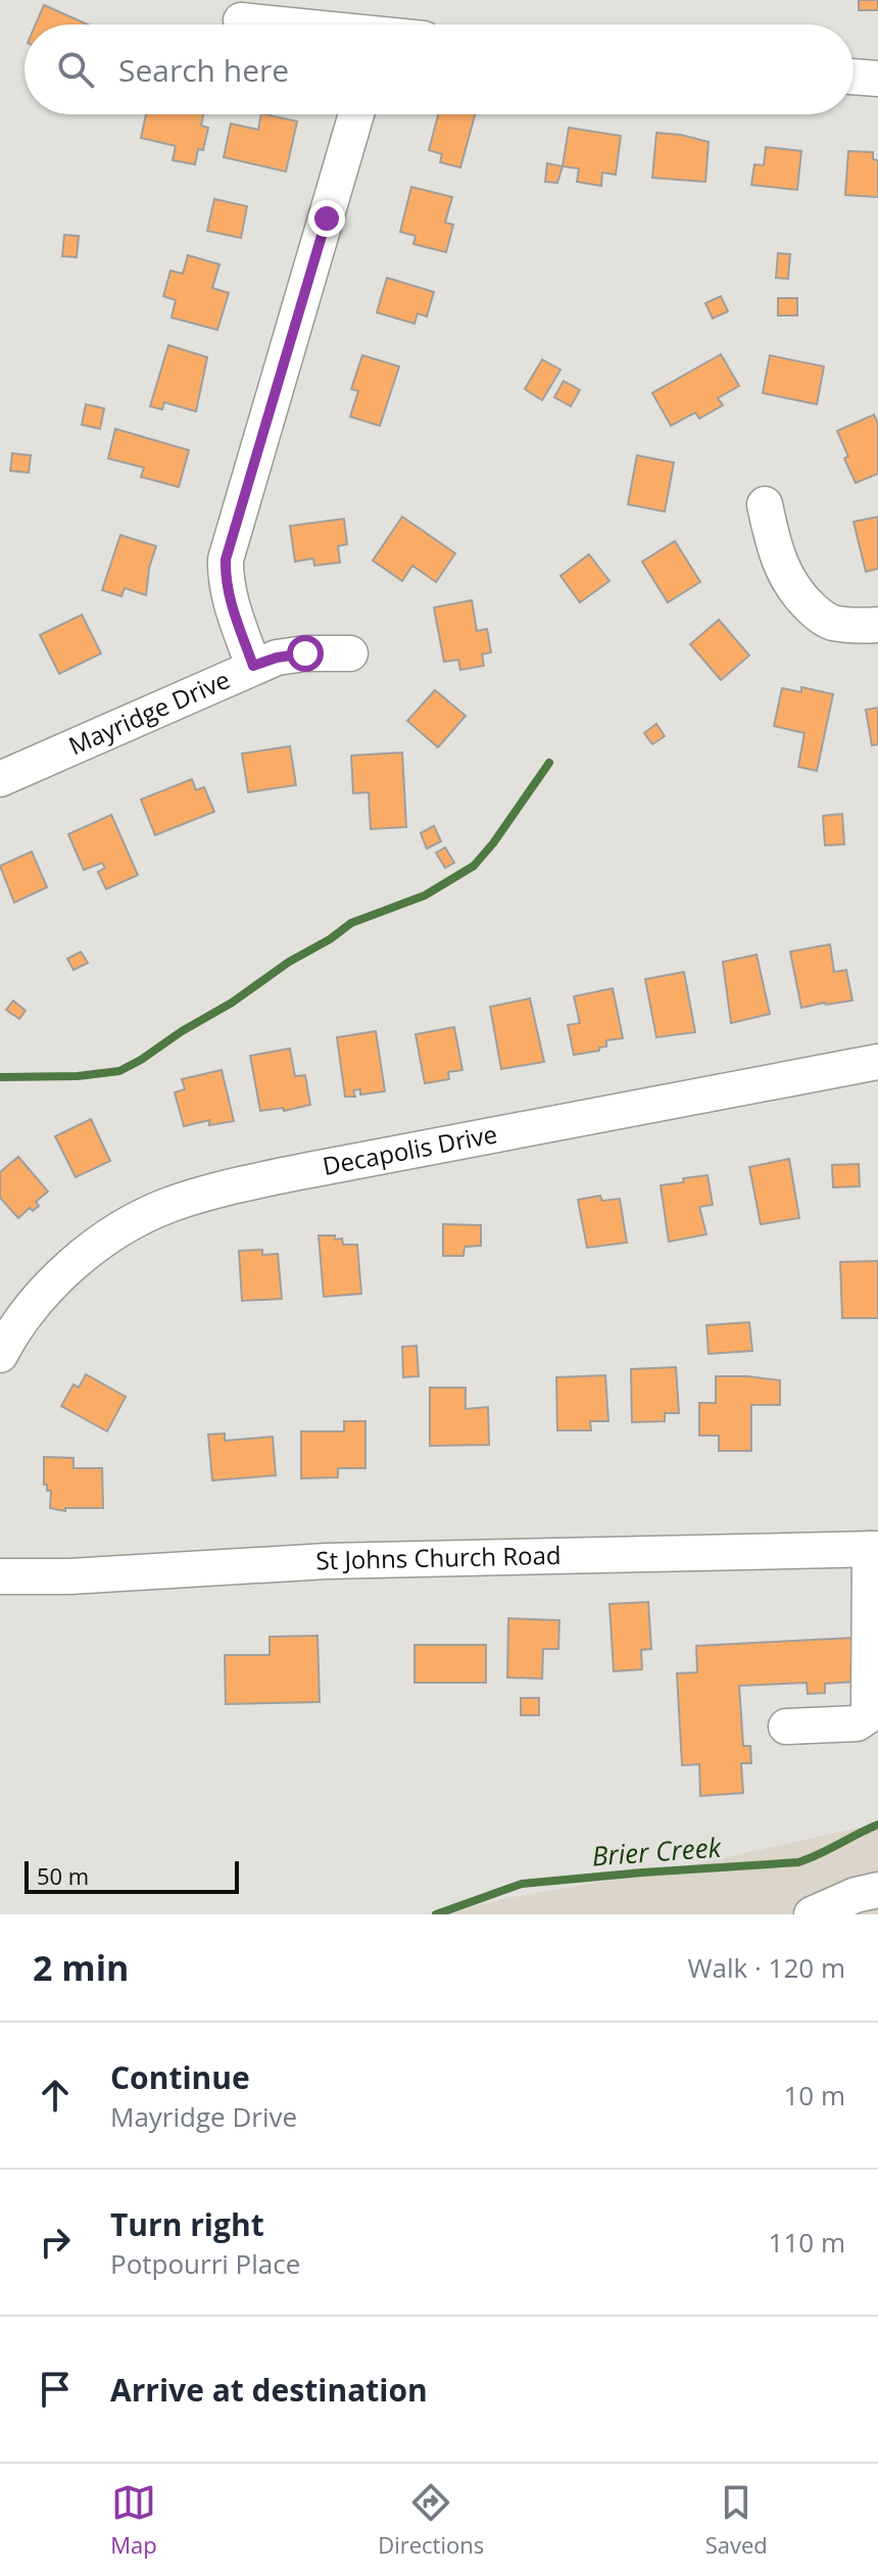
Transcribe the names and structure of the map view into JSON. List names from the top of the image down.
{
  "streets": {
    "street": ["Mayridge Drive", "Decapolis Drive", "St Johns Church Road"]
  },
  "water": ["Brier Creek"],
  "scale_bar": "50 m",
  "page": {
    "search": "Search here",
    "scale": "50 m",
    "heading": ["2 min", "Walk · 120 m"],
    "list": [
      ["Continue", "Mayridge Drive", "10 m"],
      ["Turn right", "Potpourri Place", "110 m"],
      "Arrive at destination"
    ],
    "nav": ["Map", "Directions", "Saved"]
  }
}
